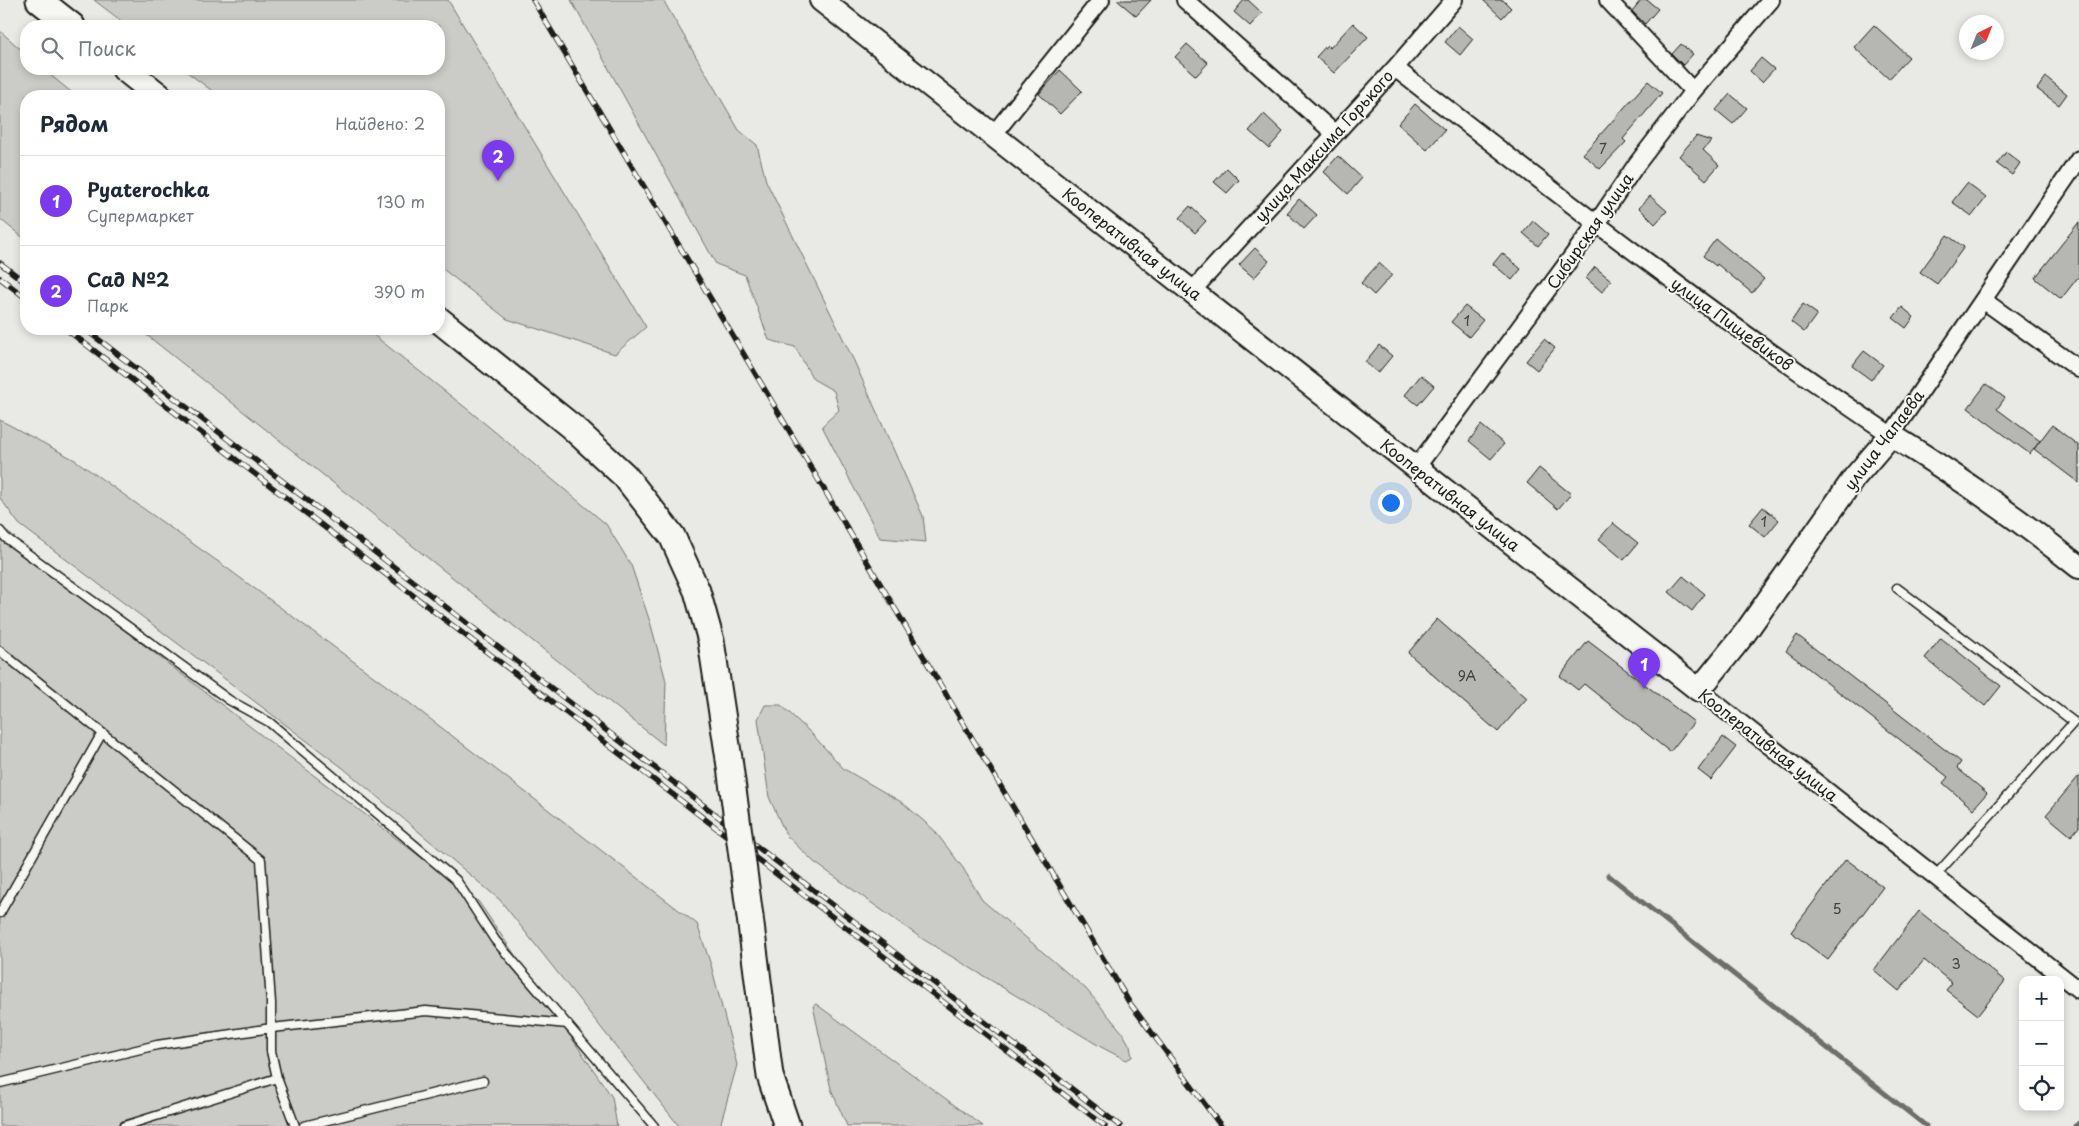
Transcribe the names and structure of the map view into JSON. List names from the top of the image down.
{
  "streets": {
    "main road": ["Кооперативная улица", "улица Пищевиков", "улица Чапаева"],
    "street": ["улица Максима Горького", "Сибирская улица"]
  },
  "crossings": [
    ["улица Максима Горького", "Кооперативная улица"],
    ["улица Максима Горького", "улица Пищевиков"],
    ["Сибирская улица", "Кооперативная улица"],
    ["Сибирская улица", "улица Пищевиков"],
    ["Кооперативная улица", "улица Чапаева"],
    ["улица Пищевиков", "улица Чапаева"]
  ],
  "house_numbers": [
    "7",
    "1",
    "1",
    "9А",
    "5",
    "3"
  ],
  "north": "top right",
  "page": {
    "search": "Поиск",
    "heading": ["Рядом", "Найдено: 2"],
    "pins": ["2", "1"],
    "list": [
      {
        "mark": "1",
        "name": "Pyaterochka",
        "note": "Супермаркет",
        "value": "130 m"
      },
      {
        "mark": "2",
        "name": "Сад №2",
        "note": "Парк",
        "value": "390 m"
      }
    ],
    "map_buttons": ["+", "−"]
  }
}
